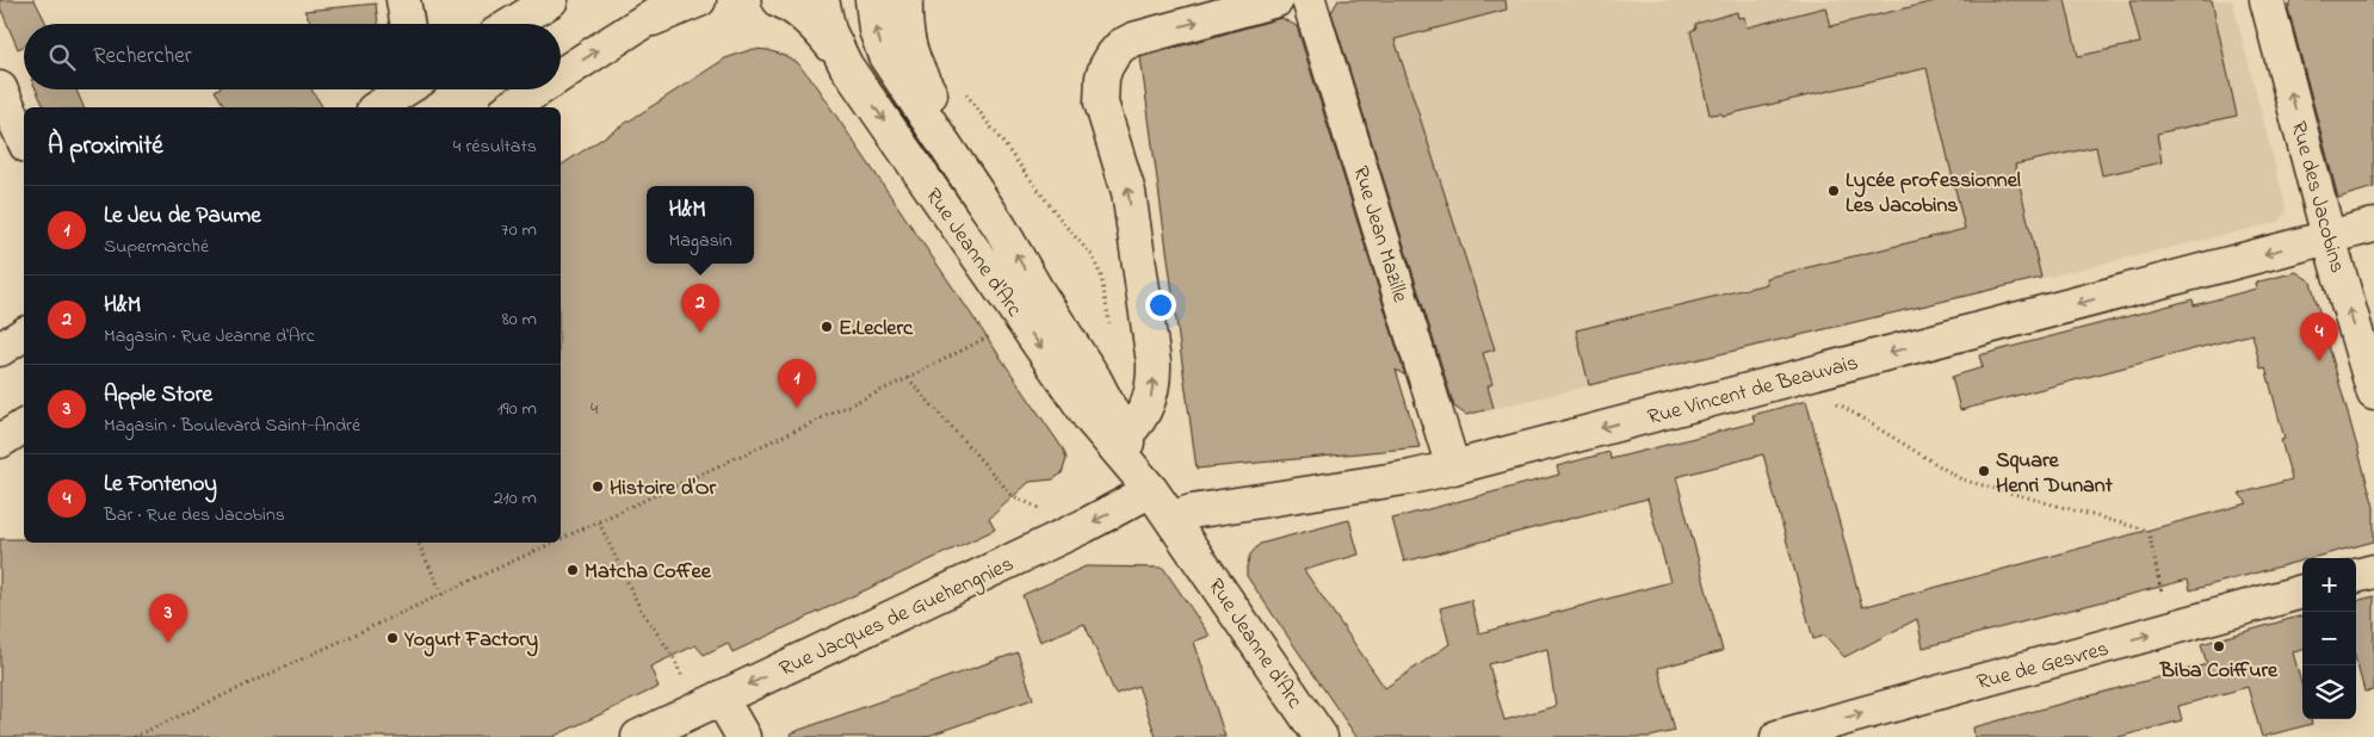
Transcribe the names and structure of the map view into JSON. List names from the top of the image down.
{
  "streets": {
    "street": [
      "Rue des Jacobins",
      "Rue Jean Mazille",
      "Rue Jeanne d'Arc",
      "Rue Vincent de Beauvais",
      "Rue Jacques de Guehengnies",
      "Rue de Gesvres"
    ]
  },
  "crossings": [
    ["Rue des Jacobins", "Rue Vincent de Beauvais"],
    ["Rue Jean Mazille", "Rue Vincent de Beauvais"],
    ["Rue Jeanne d'Arc", "Rue Vincent de Beauvais"],
    ["Rue Jeanne d'Arc", "Rue Jacques de Guehengnies"]
  ],
  "one_way": [
    "Rue des Jacobins",
    "Rue Vincent de Beauvais",
    "Rue Jacques de Guehengnies",
    "Rue de Gesvres"
  ],
  "places": [
    "Lycée professionnel Les Jacobins",
    "E.Leclerc",
    "Square Henri Dunant",
    "Histoire d'Or",
    "Matcha Coffee",
    "Yogurt Factory",
    "Biba Coiffure"
  ],
  "house_numbers": ["4"],
  "page": {
    "search": "Rechercher",
    "heading": ["À proximité", "4 résultats"],
    "list": [
      {
        "mark": "1",
        "name": "Le Jeu de Paume",
        "note": "Supermarché",
        "value": "70 m"
      },
      {
        "mark": "2",
        "name": "H&M",
        "note": "Magasin · Rue Jeanne d'Arc",
        "value": "80 m"
      },
      {
        "mark": "3",
        "name": "Apple Store",
        "note": "Magasin · Boulevard Saint-André",
        "value": "190 m"
      },
      {
        "mark": "4",
        "name": "Le Fontenoy",
        "note": "Bar · Rue des Jacobins",
        "value": "210 m"
      }
    ],
    "popup": ["H&M", "Magasin"],
    "pins": [
      "2",
      "4",
      "1",
      "3"
    ],
    "map_buttons": ["+", "−"]
  }
}
